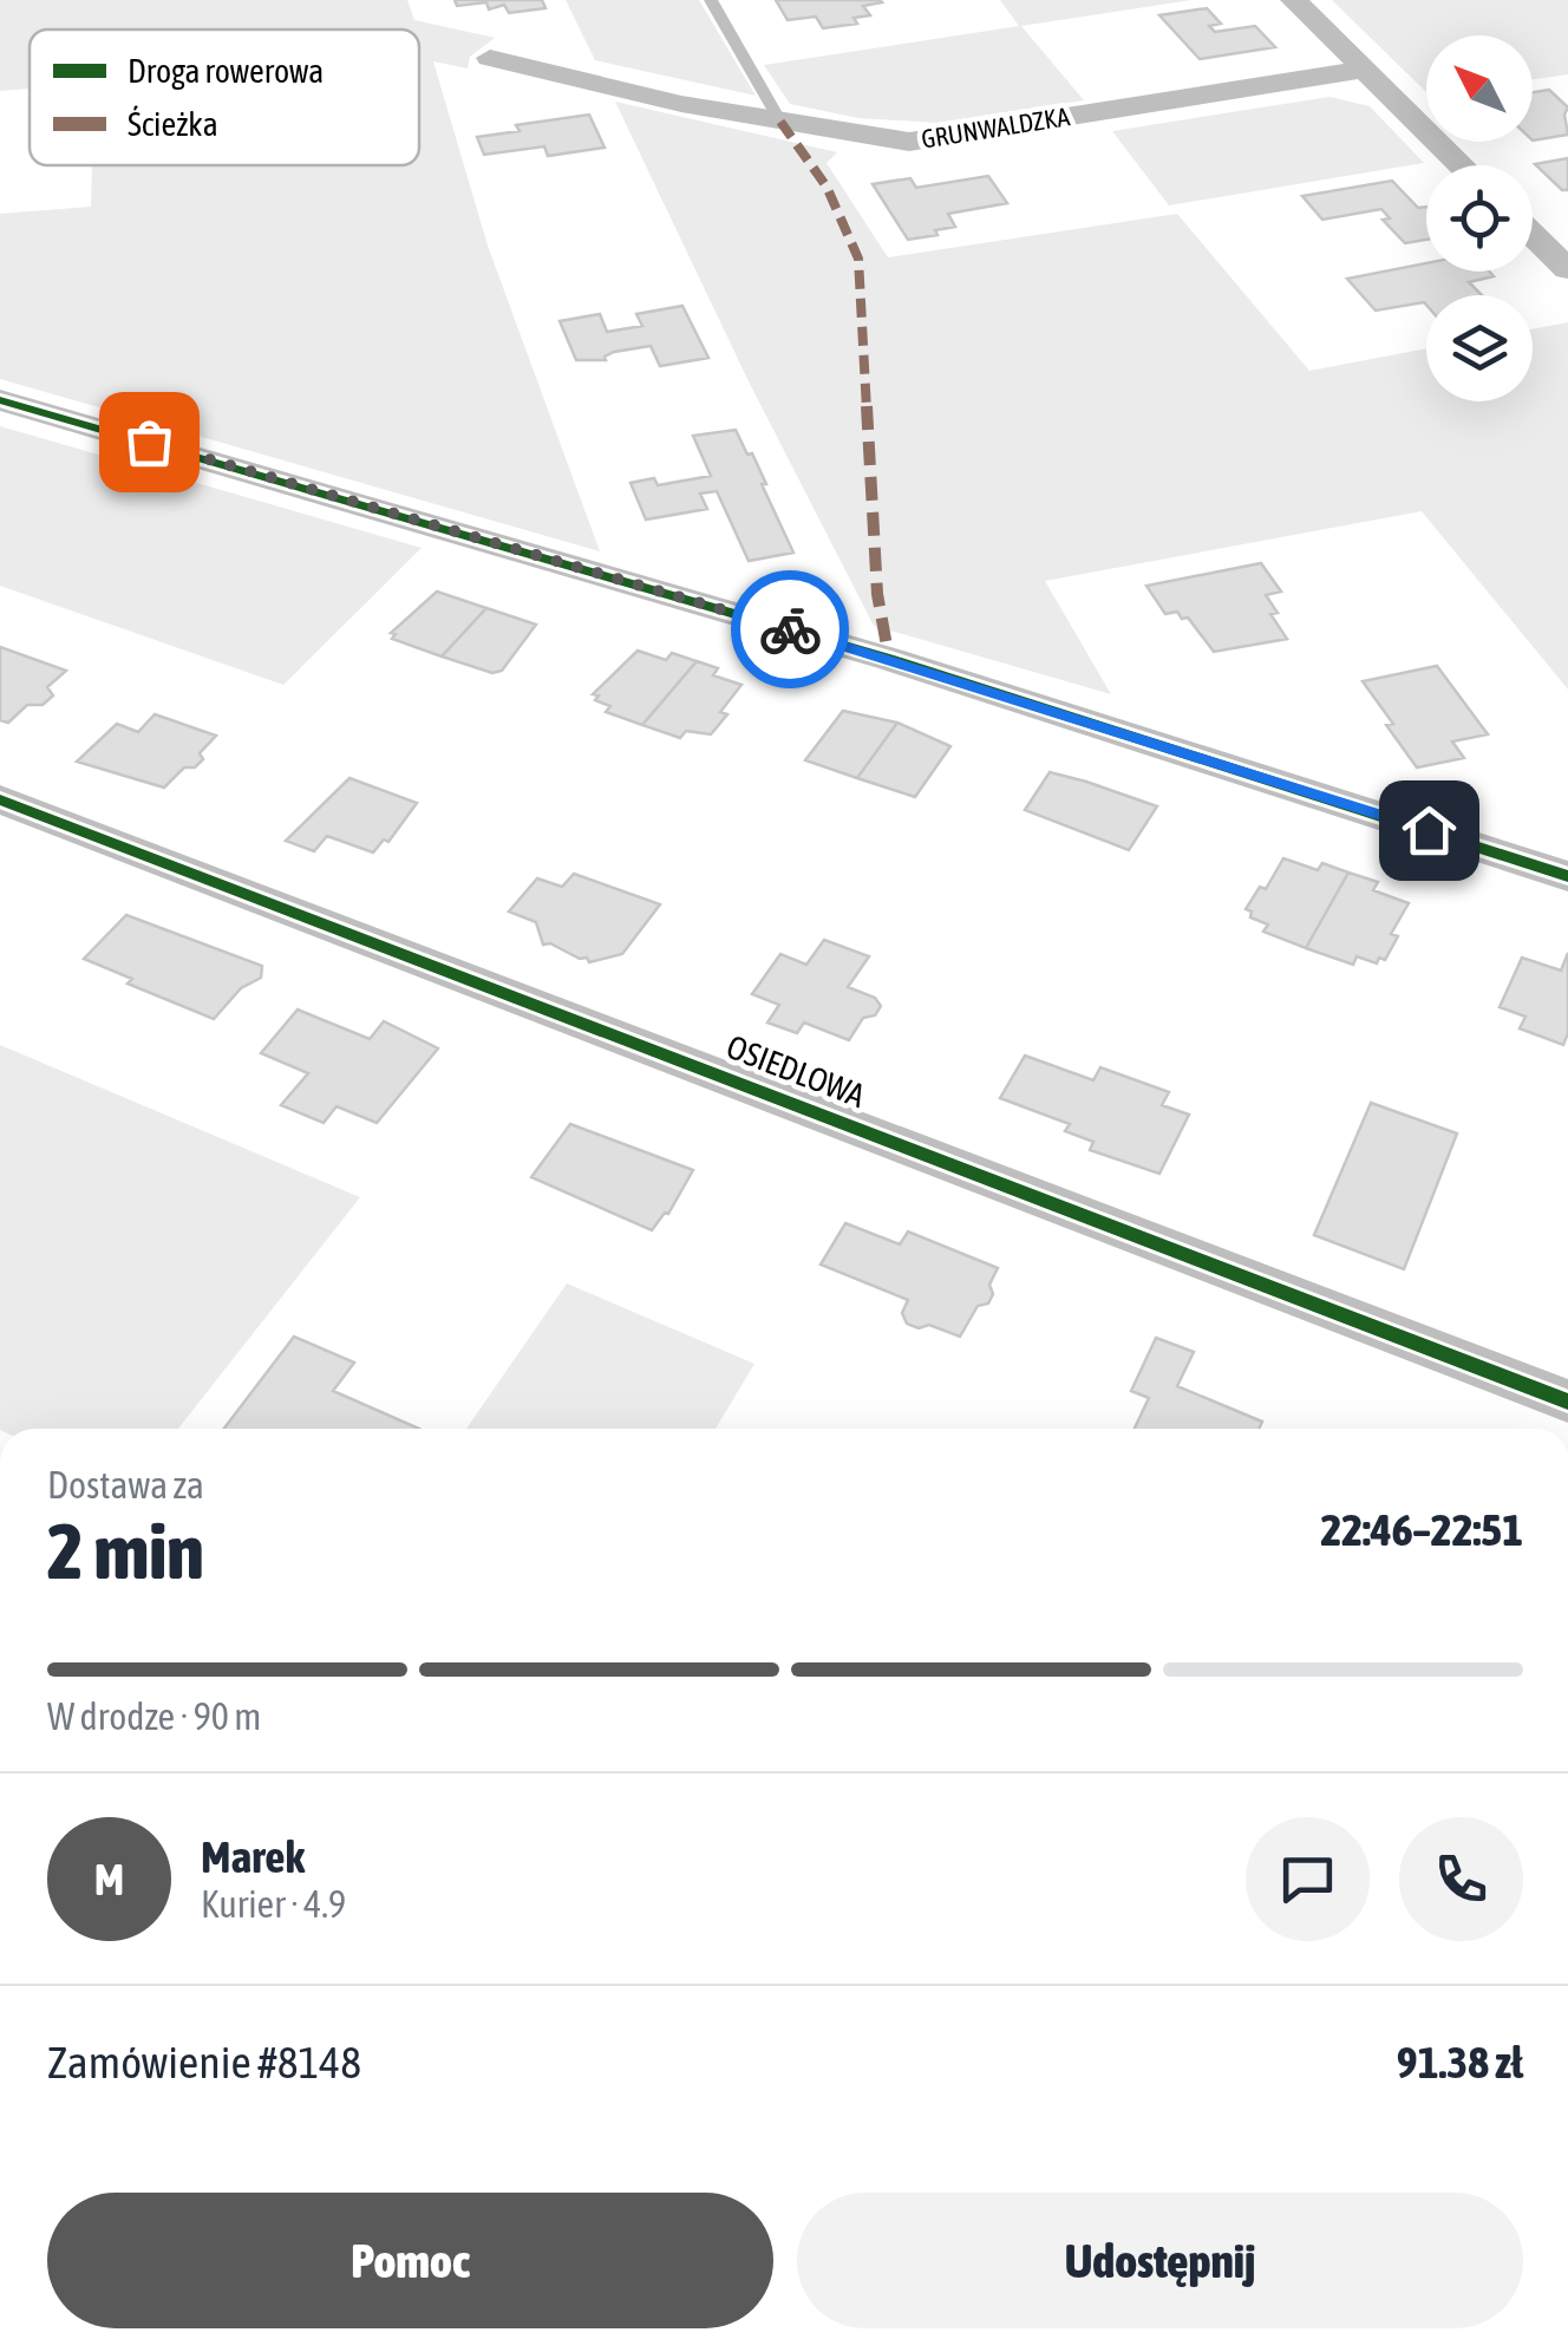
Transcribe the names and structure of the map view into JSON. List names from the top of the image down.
{
  "streets": {
    "street": ["GRUNWALDZKA", "OSIEDLOWA"]
  },
  "legend": ["Droga rowerowa", "Ścieżka"],
  "north": "top left",
  "page": {
    "heading": ["2 min", "Dostawa za", "22:46–22:51"],
    "panel": [
      "Marek",
      "Kurier · 4.9",
      "Zamówienie #8148",
      "91.38 zł"
    ],
    "bar": "W drodze · 90 m",
    "round": "M",
    "buttons": ["Pomoc", "Udostępnij"]
  }
}
